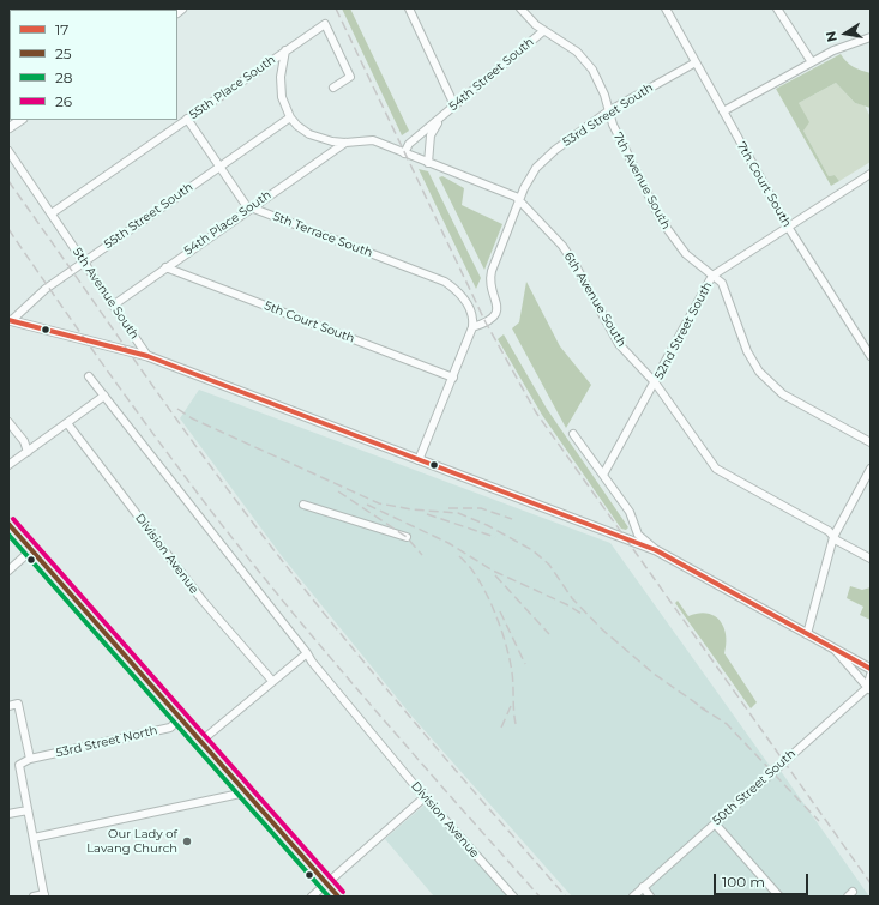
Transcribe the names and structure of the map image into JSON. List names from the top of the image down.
{
  "streets": {
    "street": [
      "54th Street South",
      "55th Place South",
      "53rd Street South",
      "7th Avenue South",
      "7th Court South",
      "55th Street South",
      "54th Place South",
      "5th Terrace South",
      "5th Avenue South",
      "6th Avenue South",
      "5th Court South",
      "52nd Street South",
      "Division Avenue",
      "53rd Street North",
      "50th Street South"
    ]
  },
  "crossings": [
    ["54th Street South", "7th Avenue South"],
    ["54th Street South", "6th Avenue South"],
    ["55th Place South", "5th Terrace South"],
    ["55th Place South", "5th Avenue South"],
    ["55th Place South", "6th Avenue South"],
    ["53rd Street South", "7th Avenue South"],
    ["53rd Street South", "7th Court South"],
    ["53rd Street South", "5th Terrace South"],
    ["53rd Street South", "6th Avenue South"],
    ["7th Avenue South", "52nd Street South"],
    ["7th Court South", "52nd Street South"],
    ["55th Street South", "5th Terrace South"],
    ["55th Street South", "5th Avenue South"],
    ["55th Street South", "6th Avenue South"],
    ["54th Place South", "5th Terrace South"],
    ["54th Place South", "5th Avenue South"],
    ["54th Place South", "6th Avenue South"],
    ["54th Place South", "5th Court South"],
    ["6th Avenue South", "52nd Street South"]
  ],
  "places": ["Our Lady of Lavang Church"],
  "lines": [
    "transit line 17",
    "transit line 26",
    "transit line 25",
    "transit line 28"
  ],
  "legend": [
    "17",
    "25",
    "28",
    "26"
  ],
  "scale_bar": "100 m",
  "north": "left"
}
